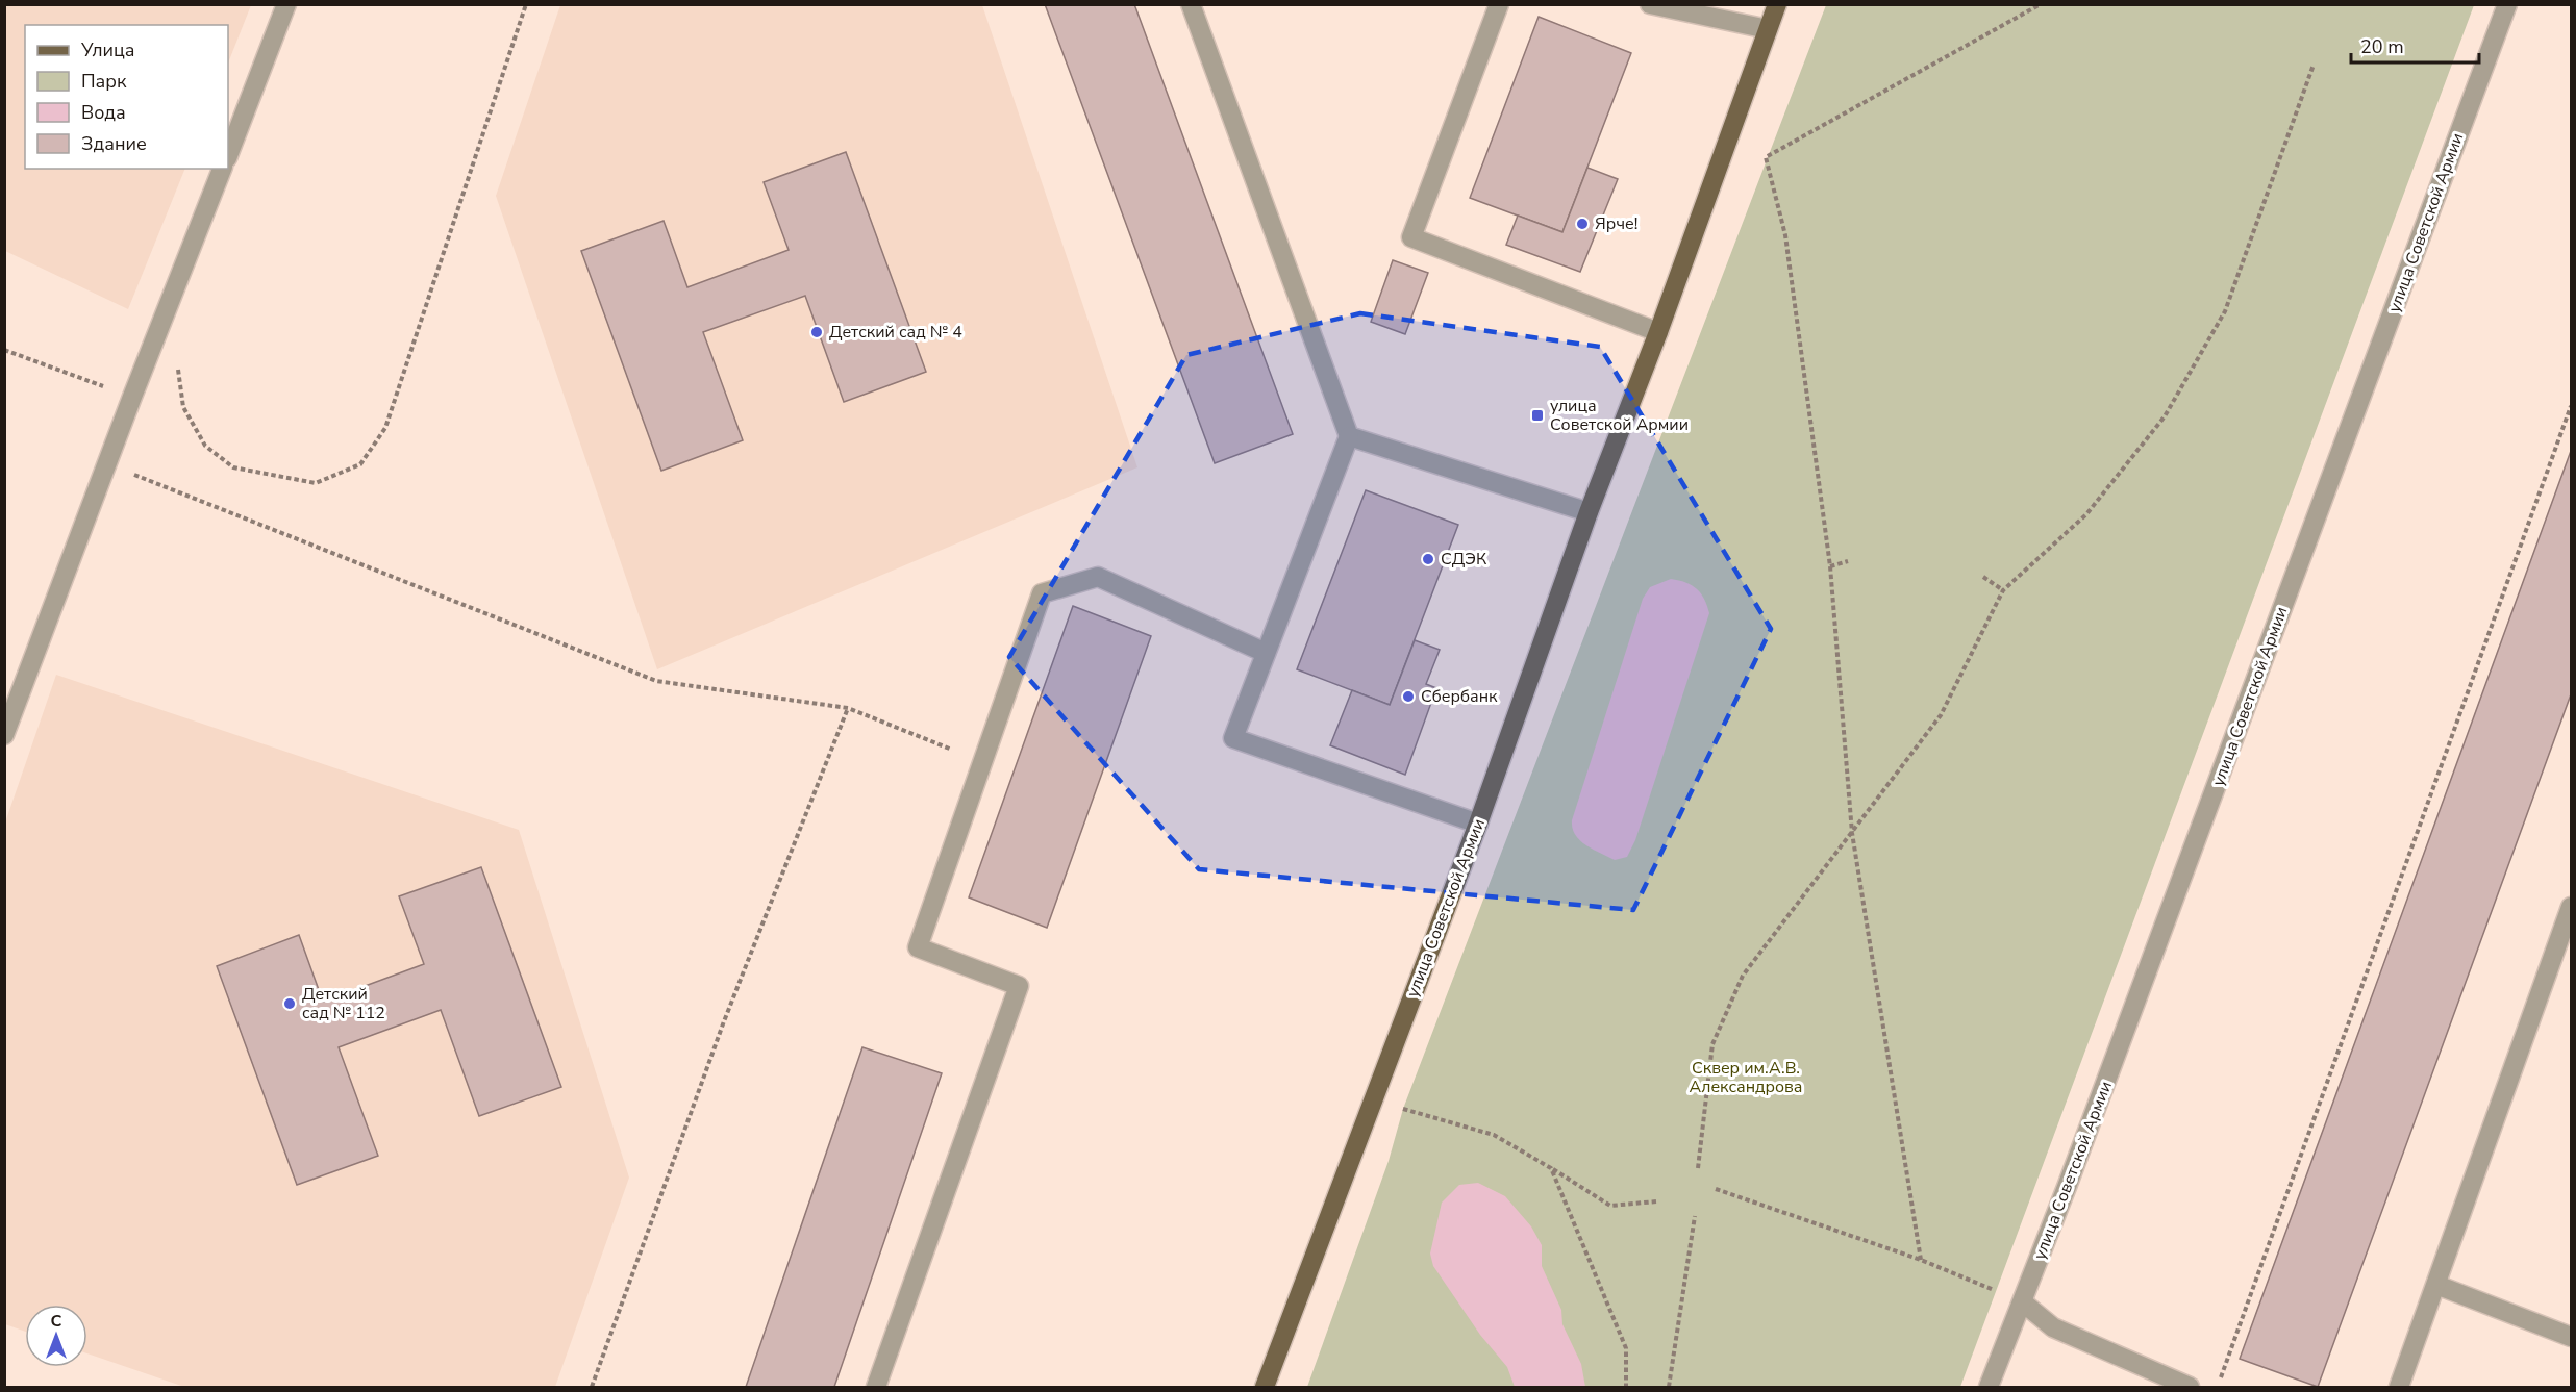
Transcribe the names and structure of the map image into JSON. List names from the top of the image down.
{
  "streets": {
    "main road": ["улица Советской Армии"]
  },
  "parks": ["Сквер им.А.В. Александрова"],
  "places": {
    "other": [
      "Ярче!",
      "Детский сад № 4",
      "СДЭК",
      "Сбербанк",
      "Детский сад № 112"
    ],
    "transit": ["улица Советской Армии"]
  },
  "legend": [
    "Улица",
    "Парк",
    "Вода",
    "Здание"
  ],
  "scale_bar": "20 m",
  "north": "top"
}
